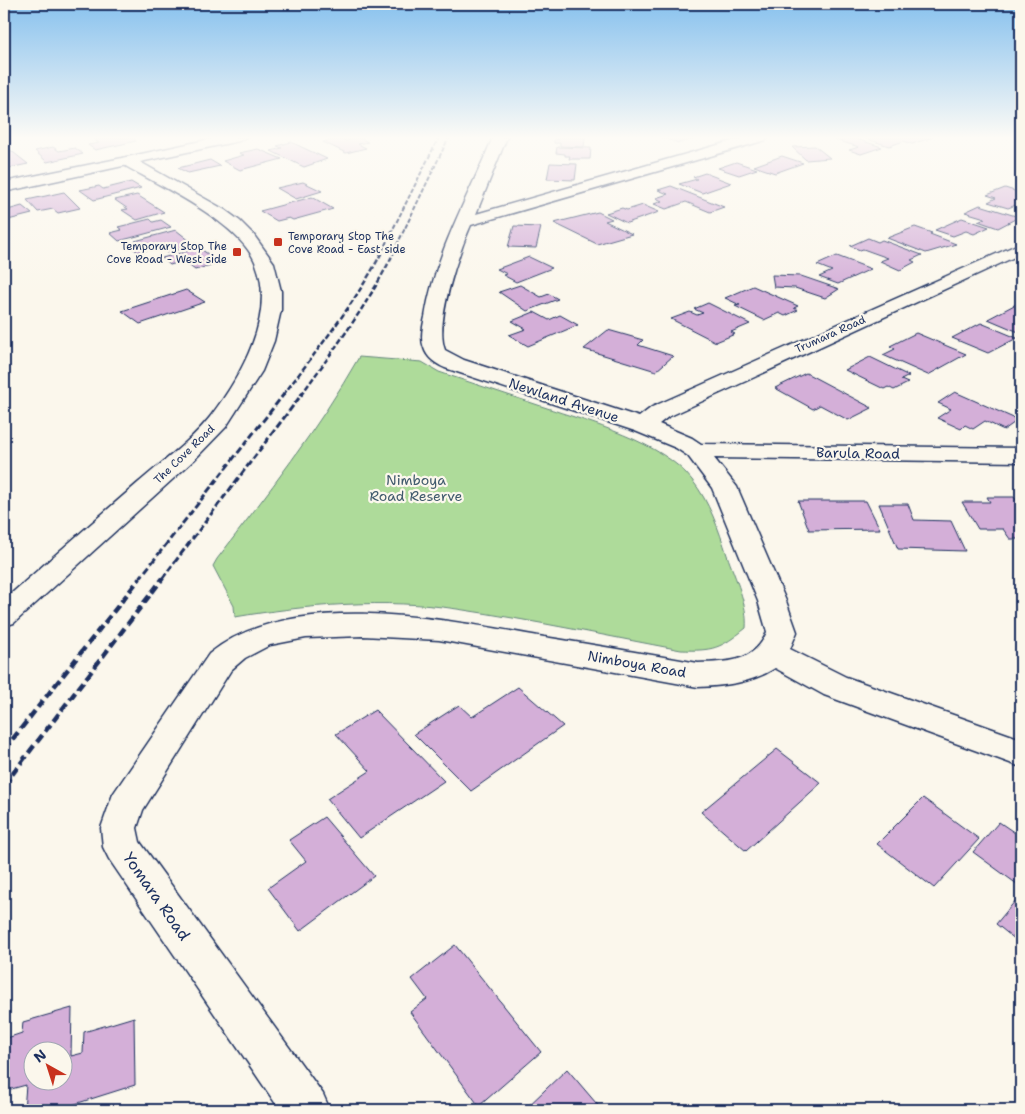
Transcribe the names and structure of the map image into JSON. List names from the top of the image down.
{
  "streets": {
    "street": [
      "Trumara Road",
      "Newland Avenue",
      "Barula Road",
      "The Cove Road",
      "Nimboya Road",
      "Yomara Road"
    ]
  },
  "crossings": [
    ["Trumara Road", "Newland Avenue"],
    ["Newland Avenue", "Barula Road"],
    ["Newland Avenue", "Nimboya Road"],
    ["Nimboya Road", "Yomara Road"]
  ],
  "parks": ["Nimboya Road Reserve"],
  "places": {
    "transit": ["Temporary Stop The Cove Road - East side", "Temporary Stop The Cove Road - West side"]
  },
  "north": "top left"
}
